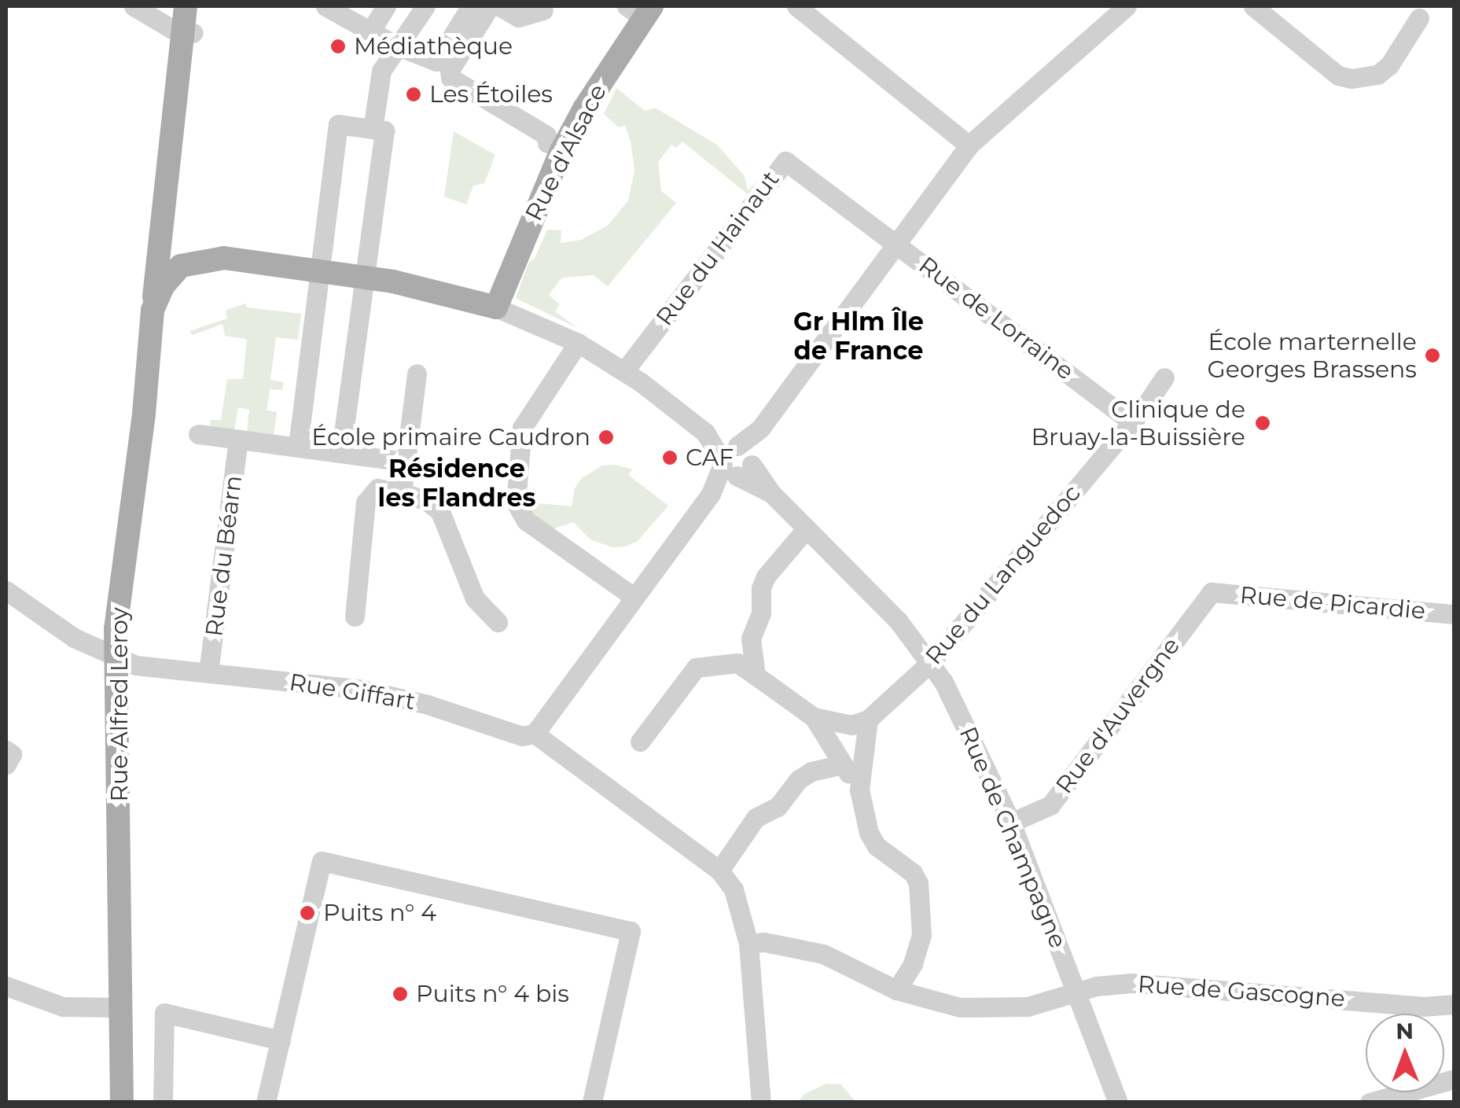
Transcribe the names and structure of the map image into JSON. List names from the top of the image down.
{
  "streets": {
    "main road": ["Rue d'Alsace", "Rue Alfred Leroy"],
    "street": [
      "Rue du Hainaut",
      "Rue de Lorraine",
      "Rue du Béarn",
      "Rue du Languedoc",
      "Rue de Picardie",
      "Rue Giffart",
      "Rue d'Auvergne",
      "Rue de Champagne",
      "Rue de Gascogne"
    ]
  },
  "crossings": [
    ["Rue du Hainaut", "Rue de Lorraine"],
    ["Rue du Hainaut", "Rue de Champagne"],
    ["Rue de Lorraine", "Rue du Languedoc"],
    ["Rue du Béarn", "Rue Giffart"],
    ["Rue du Languedoc", "Rue de Champagne"],
    ["Rue de Picardie", "Rue d'Auvergne"],
    ["Rue Giffart", "Rue Alfred Leroy"],
    ["Rue d'Auvergne", "Rue de Champagne"],
    ["Rue de Champagne", "Rue de Gascogne"]
  ],
  "districts": ["Gr Hlm Île de France", "Résidence les Flandres"],
  "places": [
    "Médiathèque",
    "Les Étoiles",
    "École marternelle Georges Brassens",
    "Clinique de Bruay-la-Buissière",
    "École primaire Caudron",
    "CAF",
    "Puits n° 4",
    "Puits n° 4 bis"
  ],
  "north": "top"
}
